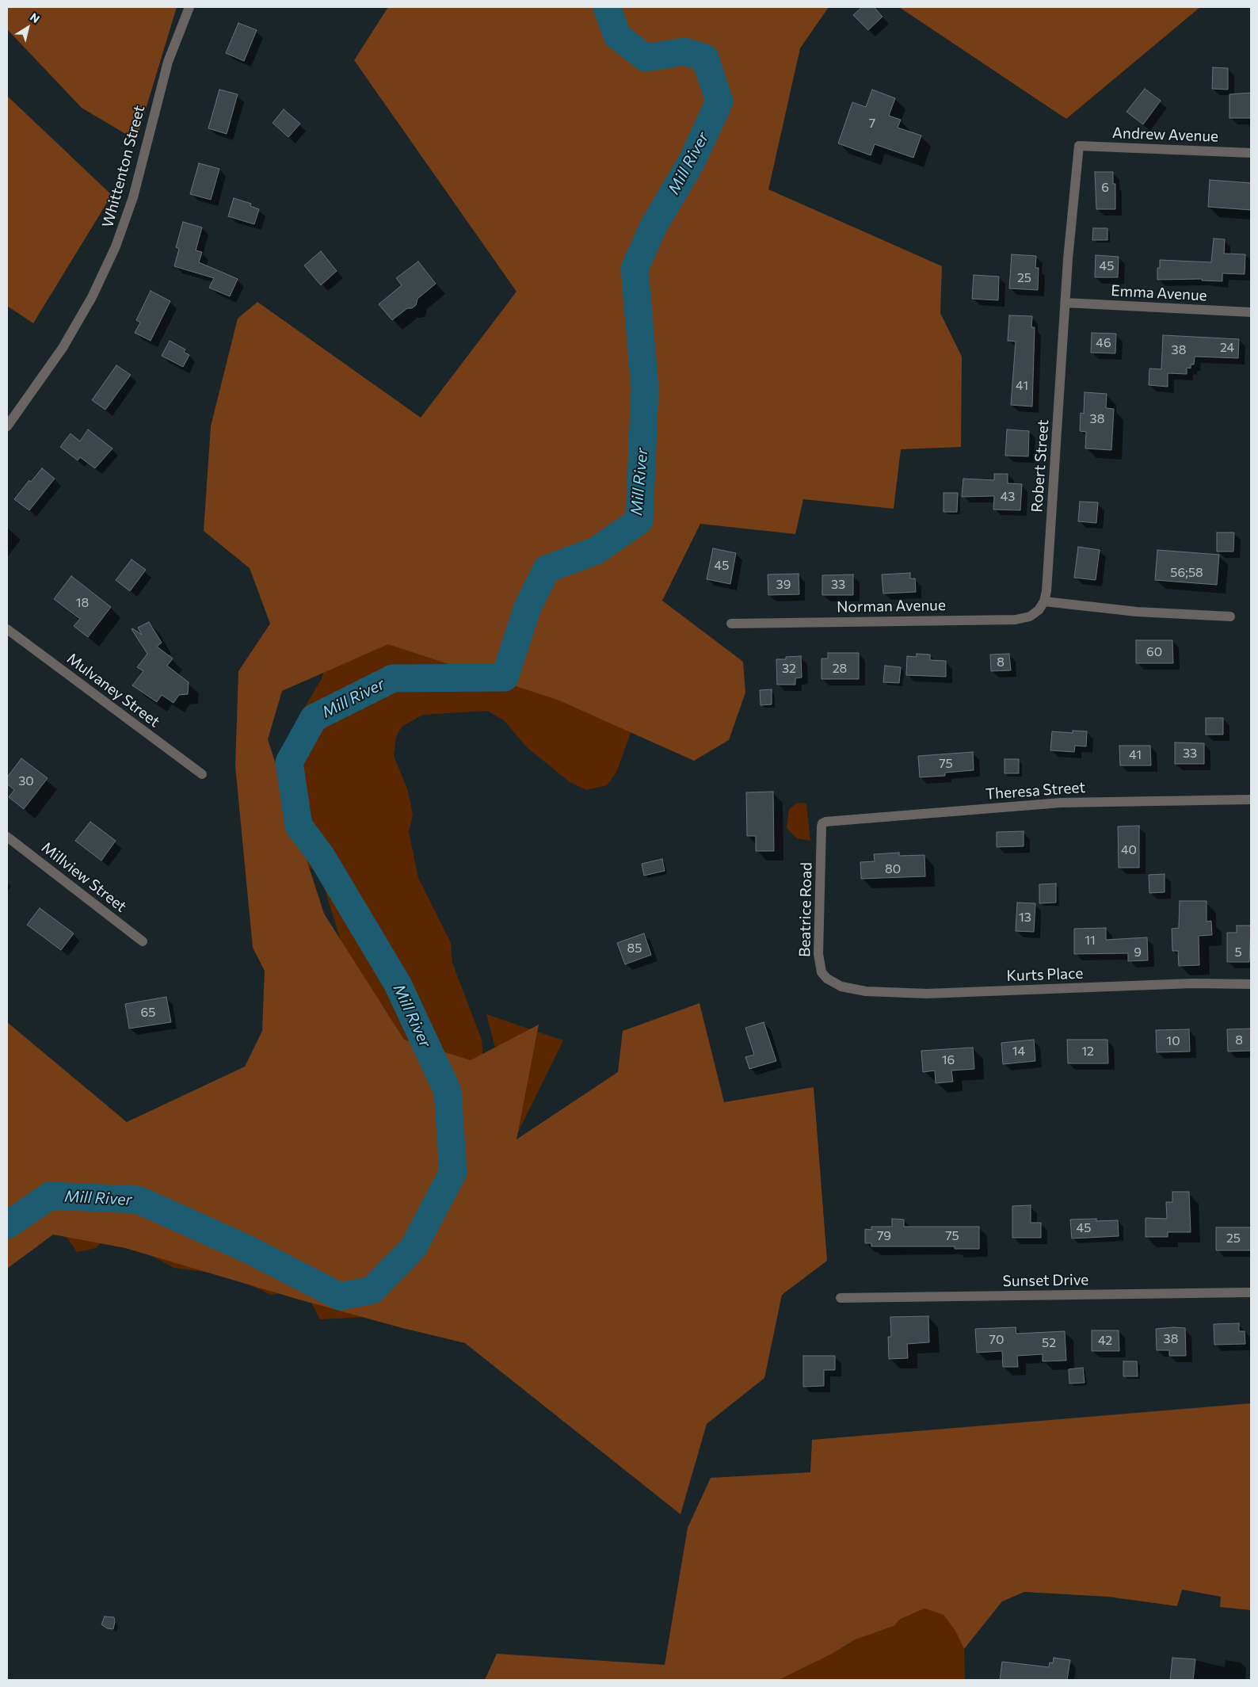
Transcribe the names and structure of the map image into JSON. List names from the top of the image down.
{
  "streets": {
    "street": [
      "Andrew Avenue",
      "Whittenton Street",
      "Emma Avenue",
      "Robert Street",
      "Norman Avenue",
      "Mulvaney Street",
      "Theresa Street",
      "Millview Street",
      "Beatrice Road",
      "Kurts Place",
      "Sunset Drive"
    ]
  },
  "crossings": [
    ["Andrew Avenue", "Robert Street"],
    ["Emma Avenue", "Robert Street"],
    ["Robert Street", "Norman Avenue"],
    ["Theresa Street", "Beatrice Road"],
    ["Beatrice Road", "Kurts Place"]
  ],
  "water": ["Mill River"],
  "house_numbers": [
    "7",
    "6",
    "45",
    "25",
    "46",
    "24",
    "38",
    "41",
    "38",
    "43",
    "45",
    "56;58",
    "39",
    "33",
    "18",
    "60",
    "8",
    "32",
    "28",
    "33",
    "41",
    "75",
    "30",
    "40",
    "80",
    "13",
    "11",
    "85",
    "9",
    "5",
    "65",
    "8",
    "10",
    "14",
    "12",
    "16",
    "45",
    "79",
    "75",
    "25",
    "38",
    "70",
    "42",
    "52"
  ],
  "north": "top right"
}
